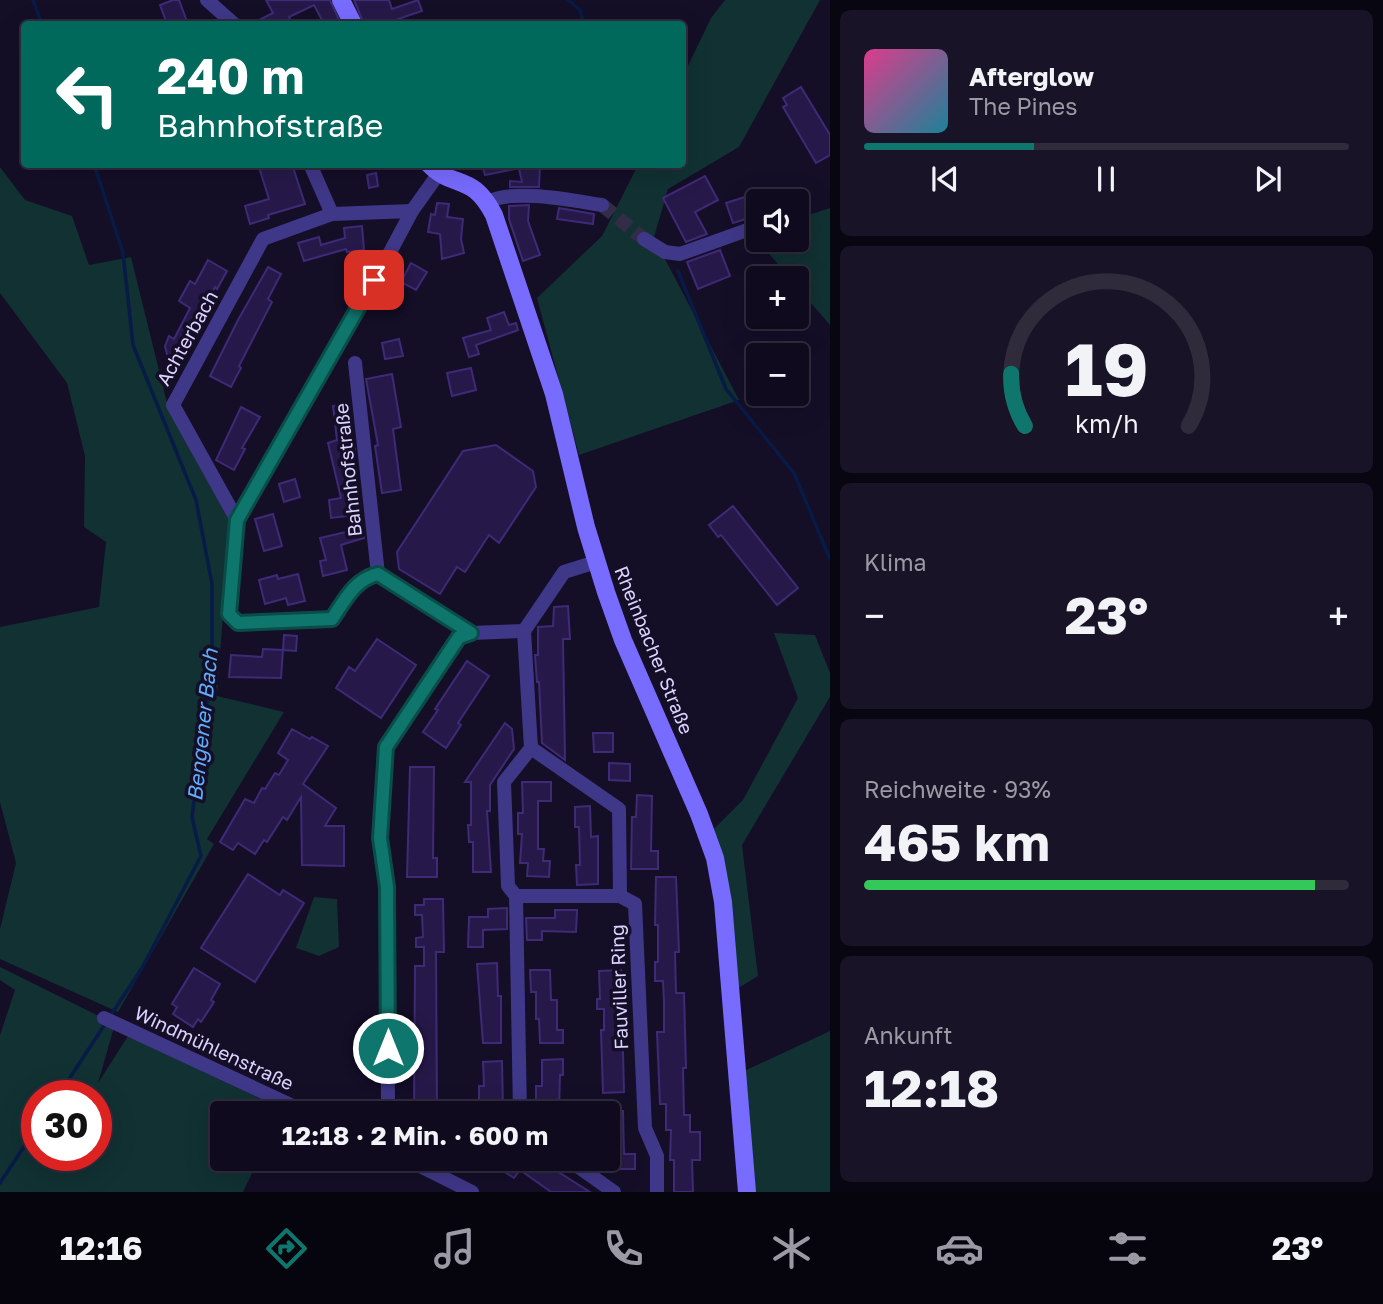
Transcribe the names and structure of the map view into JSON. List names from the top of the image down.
{
  "streets": {
    "main road": ["Rheinbacher Straße"],
    "street": [
      "Achterbach",
      "Bahnhofstraße",
      "Fauviller Ring",
      "Windmühlenstraße"
    ]
  },
  "crossings": [
    ["Achterbach", "Bahnhofstraße"]
  ],
  "water": ["Bengener Bach"],
  "page": {
    "turn": ["240 m", "Bahnhofstraße"],
    "song": ["Afterglow", "The Pines"],
    "map_buttons": ["+", "−"],
    "tile": [
      "Klima",
      ["Reichweite · 93%", "465 km"],
      ["Ankunft", "12:18"]
    ],
    "heat": ["−", "23°", "+"],
    "limit": "30",
    "trip": "12:18 · 2 Min. · 600 m",
    "tabs": ["12:16", "23°"],
    "gauge": ["19", "km/h"]
  }
}
